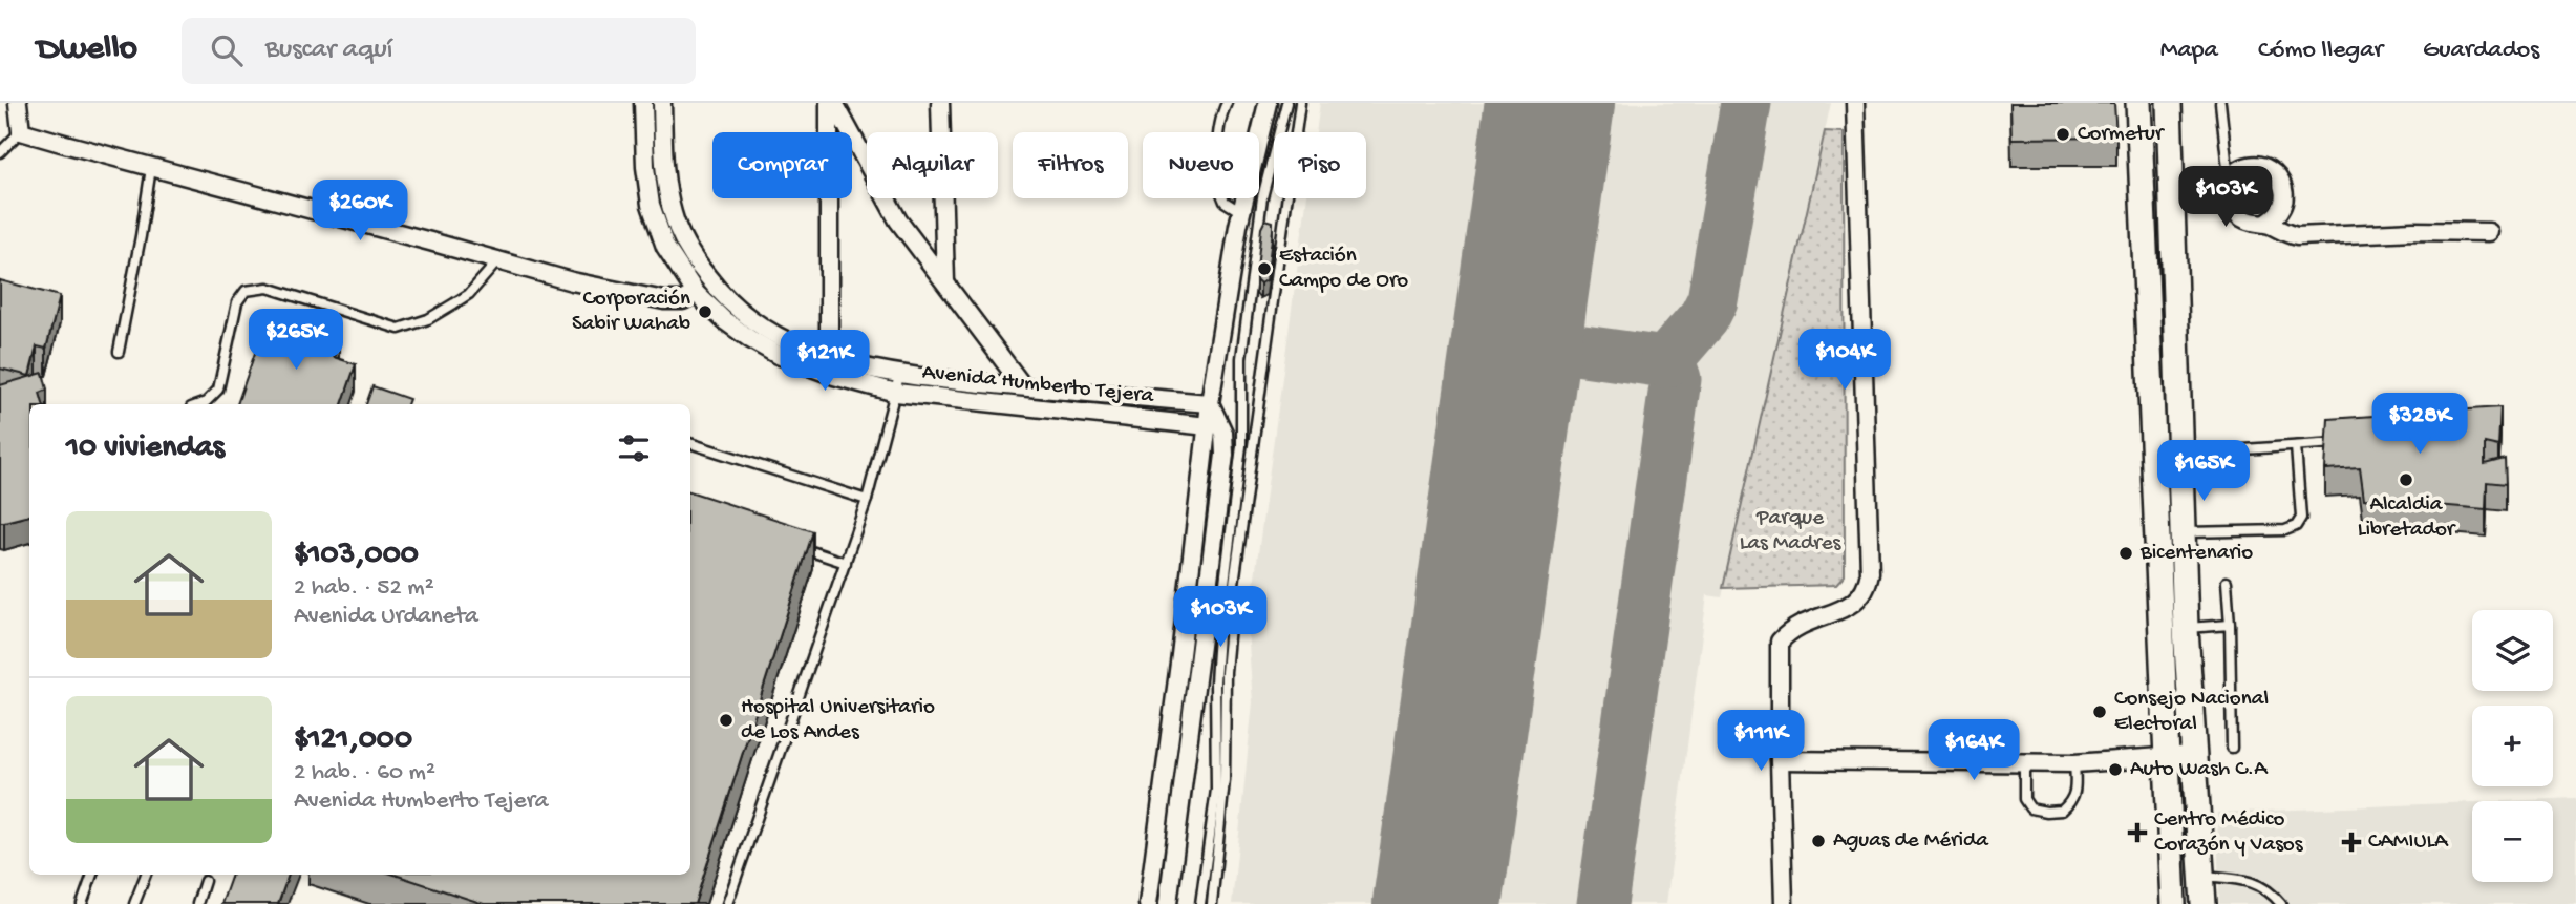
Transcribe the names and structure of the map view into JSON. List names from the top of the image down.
{
  "streets": {
    "street": ["Avenida Humberto Tejera"]
  },
  "parks": ["Parque Las Madres"],
  "places": {
    "other": [
      "Cormetur",
      "Estación Campo de Oro",
      "Corporación Sabir Wahab",
      "Alcaldia Libretador",
      "Bicentenario",
      "Consejo Nacional Electoral",
      "Hospital Universitario de Los Andes",
      "Auto Wash C.A",
      "Aguas de Mérida"
    ],
    "health": ["Centro Médico Corazón y Vasos", "CAMIULA"]
  },
  "page": {
    "header": "Dwello",
    "search": "Buscar aquí",
    "nav": ["Mapa", "Cómo llegar", "Guardados"],
    "chip": [
      "Comprar",
      "Alquilar",
      "Filtros",
      "Nuevo",
      "Piso"
    ],
    "price": [
      "$103K",
      "$260K",
      "$265K",
      "$104K",
      "$121K",
      "$328K",
      "$165K",
      "$103K",
      "$111K",
      "$164K"
    ],
    "heading": "10 viviendas",
    "list": [
      {
        "name": "$103,000",
        "note": "2 hab. · 52 m² · Avenida Urdaneta"
      },
      {
        "name": "$121,000",
        "note": "2 hab. · 60 m² · Avenida Humberto Tejera"
      }
    ],
    "map_buttons": ["+", "−"]
  }
}
